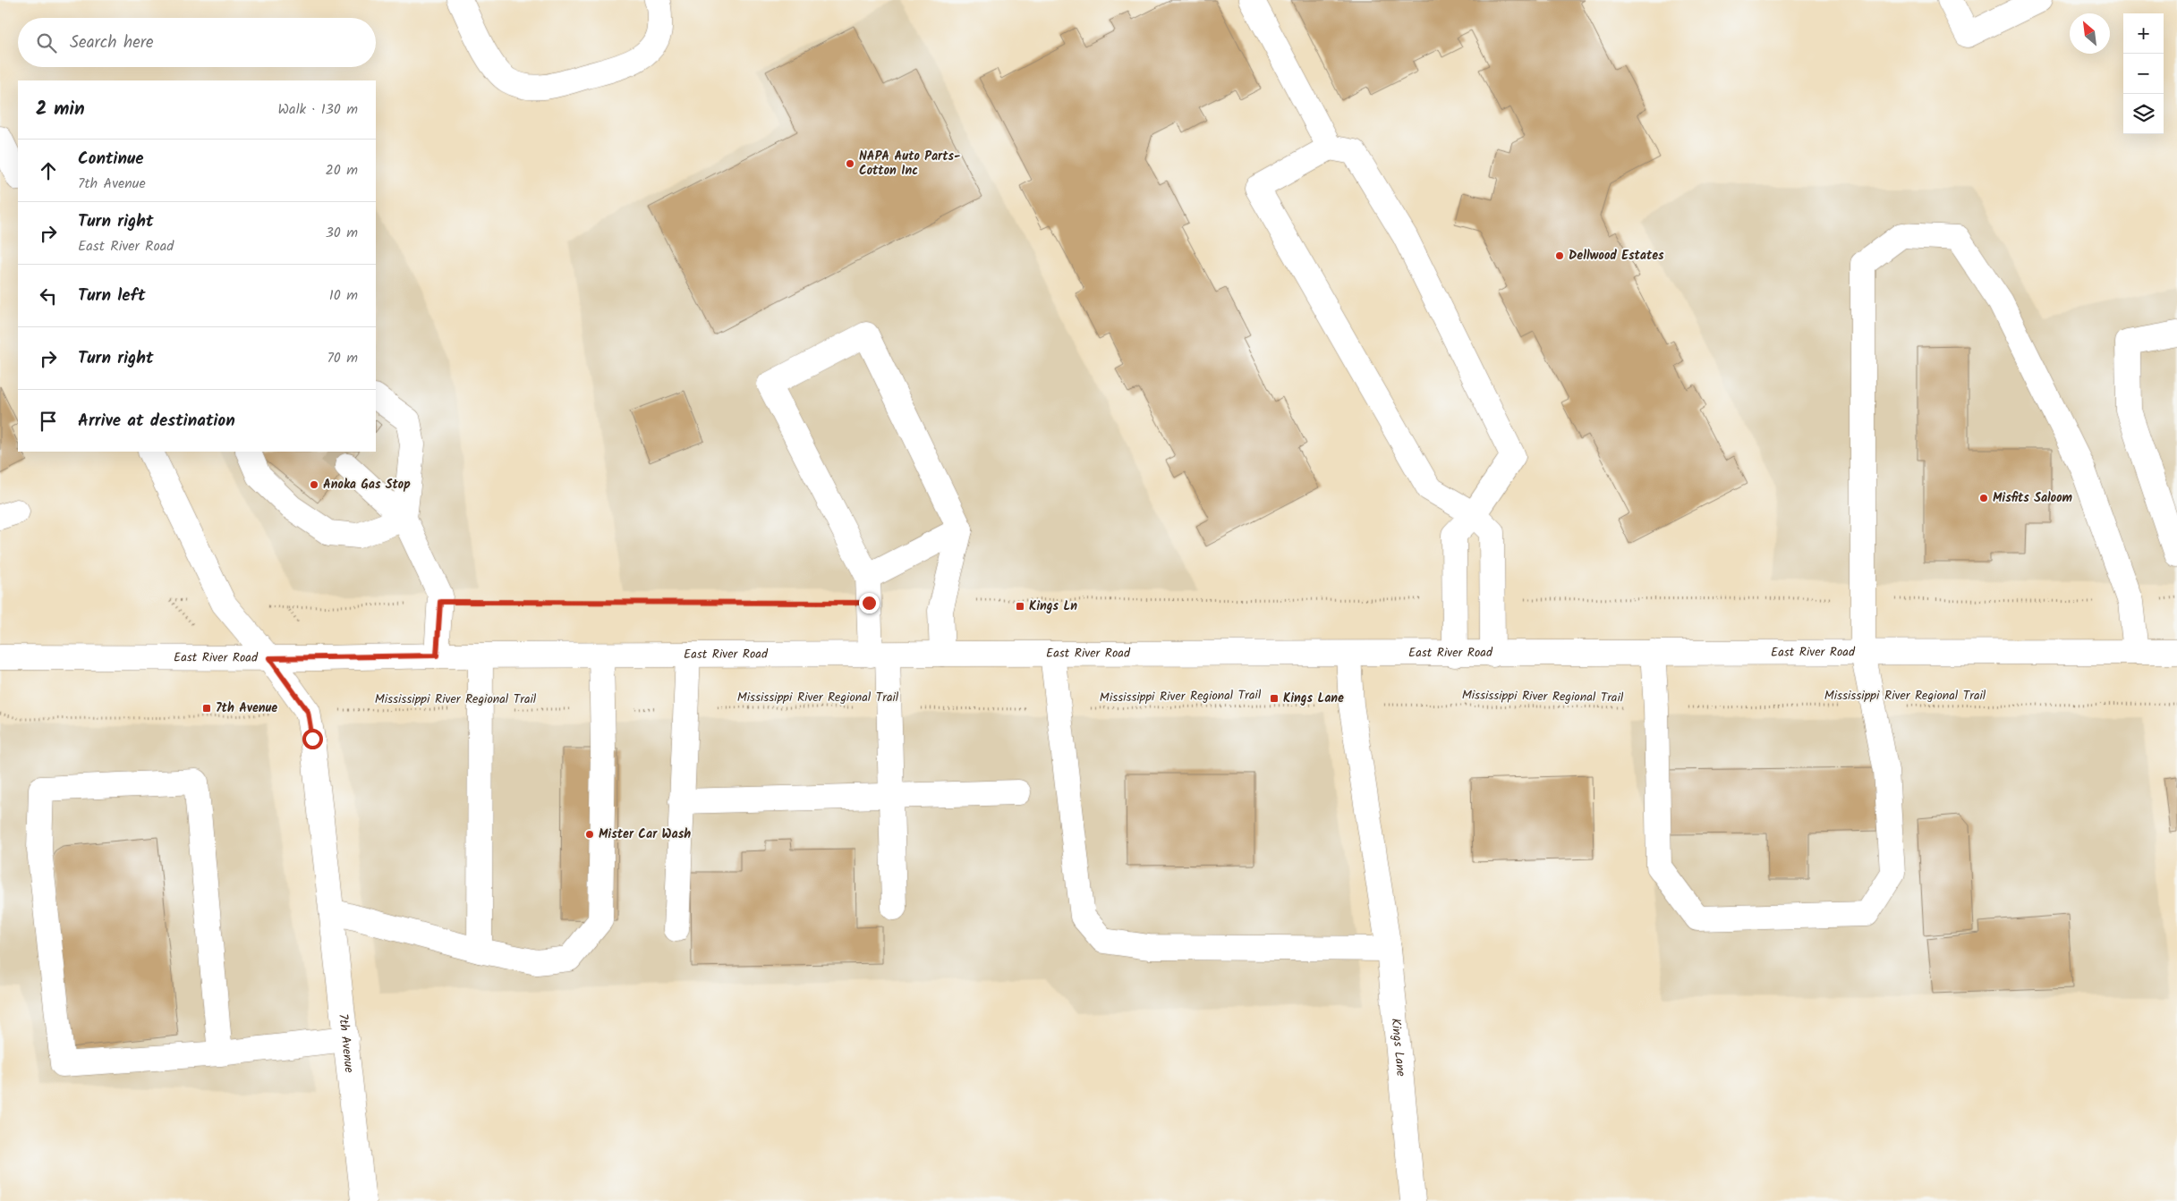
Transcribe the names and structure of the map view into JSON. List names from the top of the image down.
{
  "streets": {
    "main road": ["East River Road", "7th Avenue", "Kings Lane"],
    "path": ["Mississippi River Regional Trail"]
  },
  "crossings": [
    ["East River Road", "7th Avenue"],
    ["East River Road", "Kings Lane"],
    ["Mississippi River Regional Trail", "Kings Lane"]
  ],
  "places": {
    "other": [
      "NAPA Auto Parts- Cotton Inc",
      "Dellwood Estates",
      "Anoka Gas Stop",
      "Misfits Saloom",
      "Mister Car Wash"
    ],
    "transit": ["Kings Ln", "Kings Lane", "7th Avenue"]
  },
  "north": "top left",
  "page": {
    "map_buttons": ["+", "−"],
    "search": "Search here",
    "heading": ["2 min", "Walk · 130 m"],
    "list": [
      ["Continue", "7th Avenue", "20 m"],
      ["Turn right", "East River Road", "30 m"],
      ["Turn left", "10 m"],
      ["Turn right", "70 m"],
      "Arrive at destination"
    ]
  }
}
